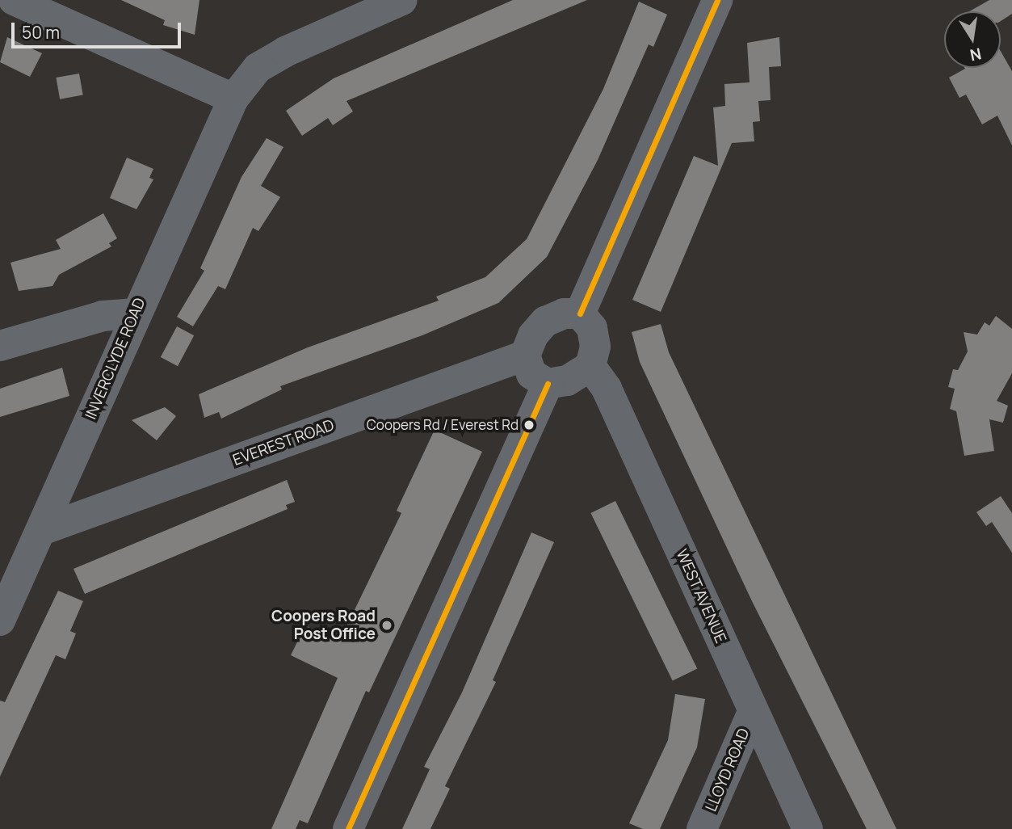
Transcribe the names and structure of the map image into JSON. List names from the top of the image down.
{
  "streets": {
    "street": [
      "INVERCLYDE ROAD",
      "EVEREST ROAD",
      "WEST AVENUE",
      "LLOYD ROAD"
    ]
  },
  "crossings": [
    ["INVERCLYDE ROAD", "EVEREST ROAD"],
    ["EVEREST ROAD", "WEST AVENUE"],
    ["WEST AVENUE", "LLOYD ROAD"]
  ],
  "places": ["Coopers Rd / Everest Rd", "Coopers Road Post Office"],
  "scale_bar": "50 m",
  "north": "bottom"
}
